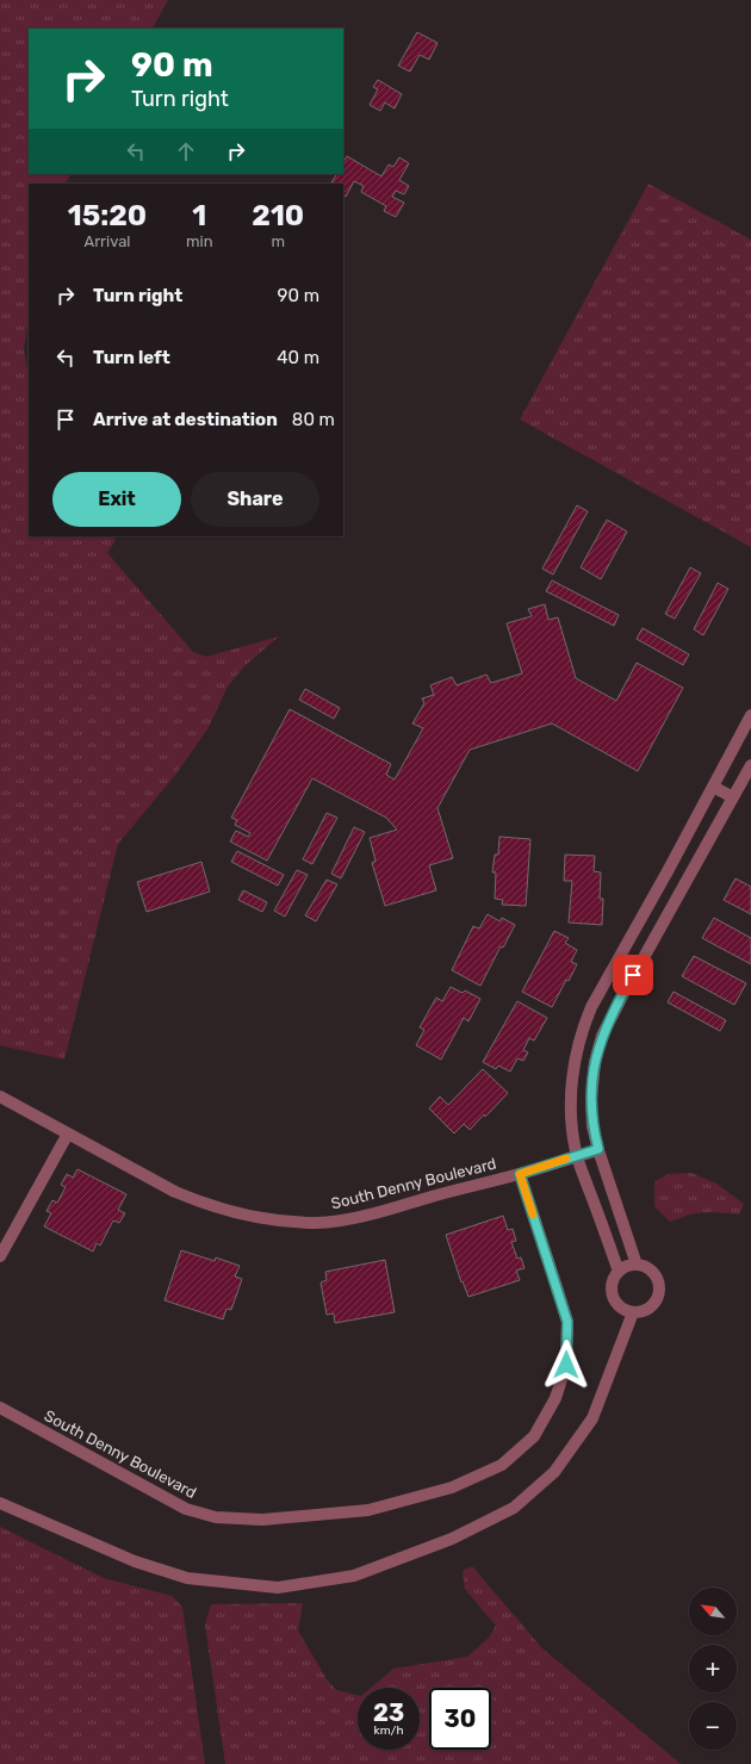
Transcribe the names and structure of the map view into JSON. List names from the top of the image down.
{
  "streets": {
    "street": ["South Denny Boulevard"]
  },
  "north": "top left",
  "page": {
    "turn": ["90 m", "Turn right"],
    "eta": [
      "15:20",
      "Arrival",
      "1",
      "min",
      "210",
      "m"
    ],
    "list": [
      {
        "name": "Turn right",
        "value": "90 m"
      },
      {
        "name": "Turn left",
        "value": "40 m"
      },
      {
        "name": "Arrive at destination",
        "value": "80 m"
      }
    ],
    "buttons": ["Exit", "Share"],
    "map_buttons": ["+", "−"],
    "speed": "23 km/h",
    "limit": "30"
  }
}
